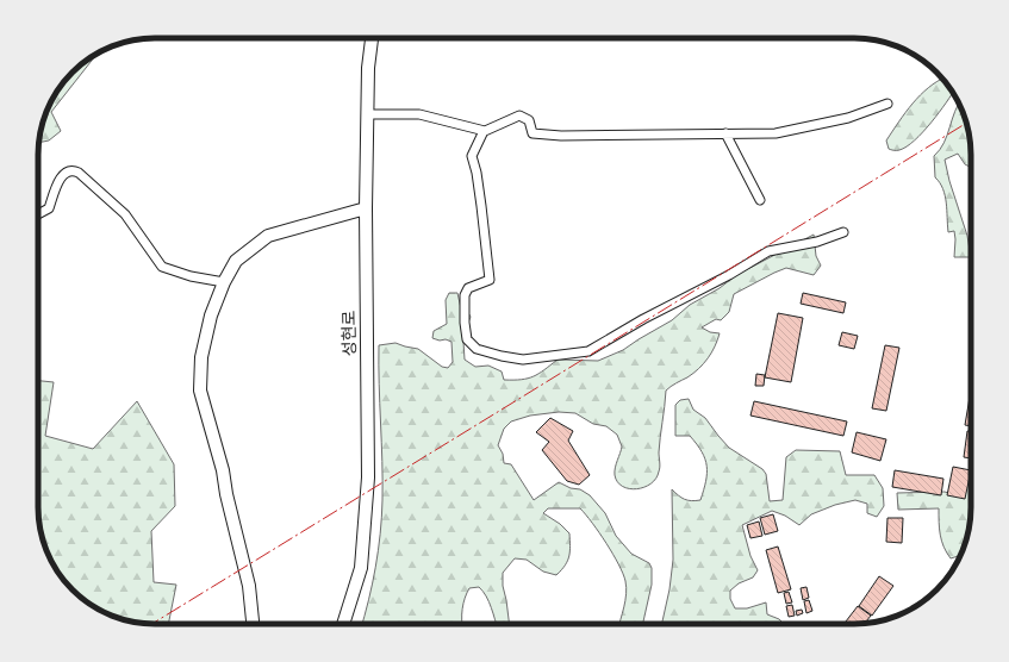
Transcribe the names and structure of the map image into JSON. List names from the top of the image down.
{
  "streets": {
    "main road": ["성현로"]
  }
}
